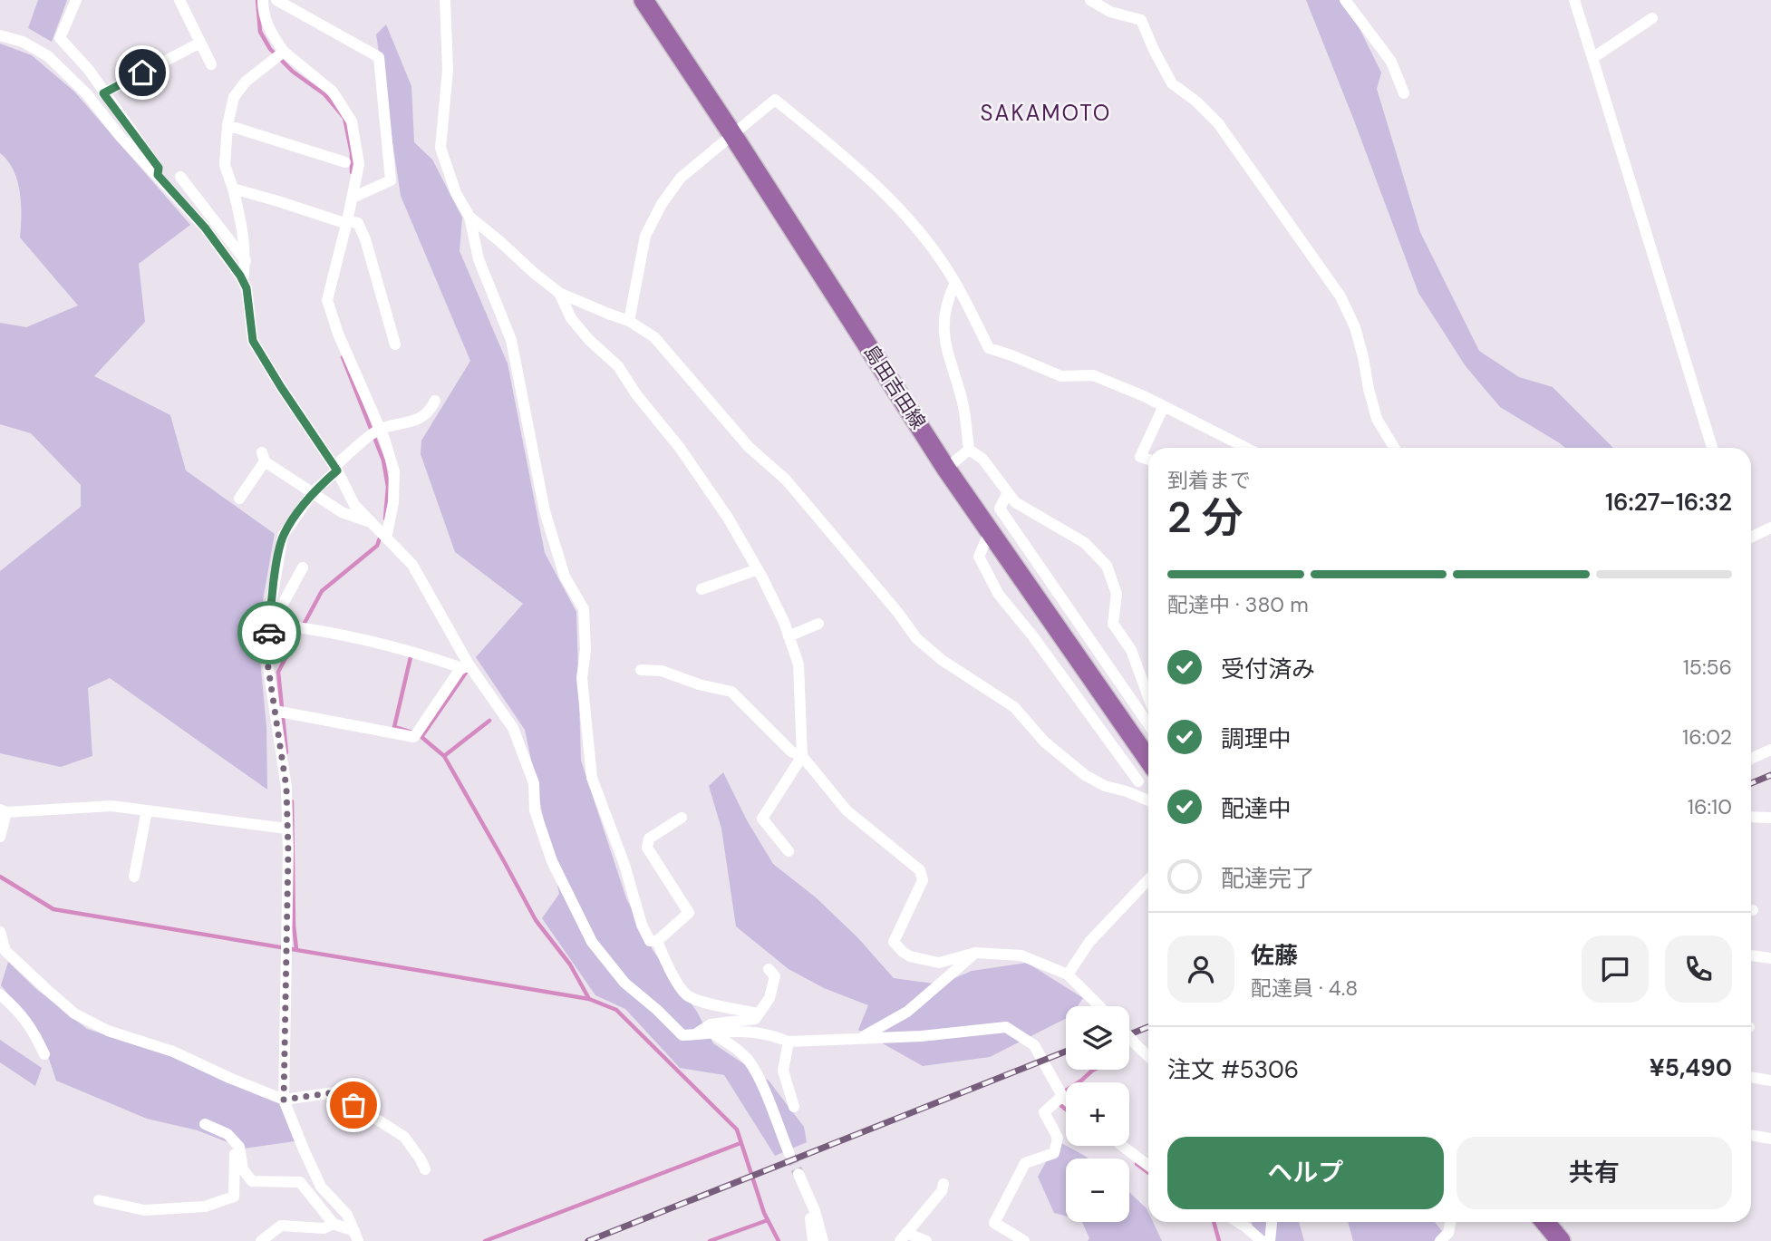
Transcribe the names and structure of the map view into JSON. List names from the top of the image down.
{
  "streets": {
    "main road": ["島田吉田線"]
  },
  "districts": ["SAKAMOTO"],
  "page": {
    "heading": ["2 分", "到着まで", "16:27–16:32"],
    "panel": [
      "佐藤",
      "配達員 · 4.8",
      "注文 #5306",
      "¥5,490"
    ],
    "bar": "配達中 · 380 m",
    "list": [
      ["受付済み", "15:56"],
      ["調理中", "16:02"],
      ["配達中", "16:10"],
      "配達完了"
    ],
    "map_buttons": ["+", "−"],
    "buttons": ["ヘルプ", "共有"]
  }
}
